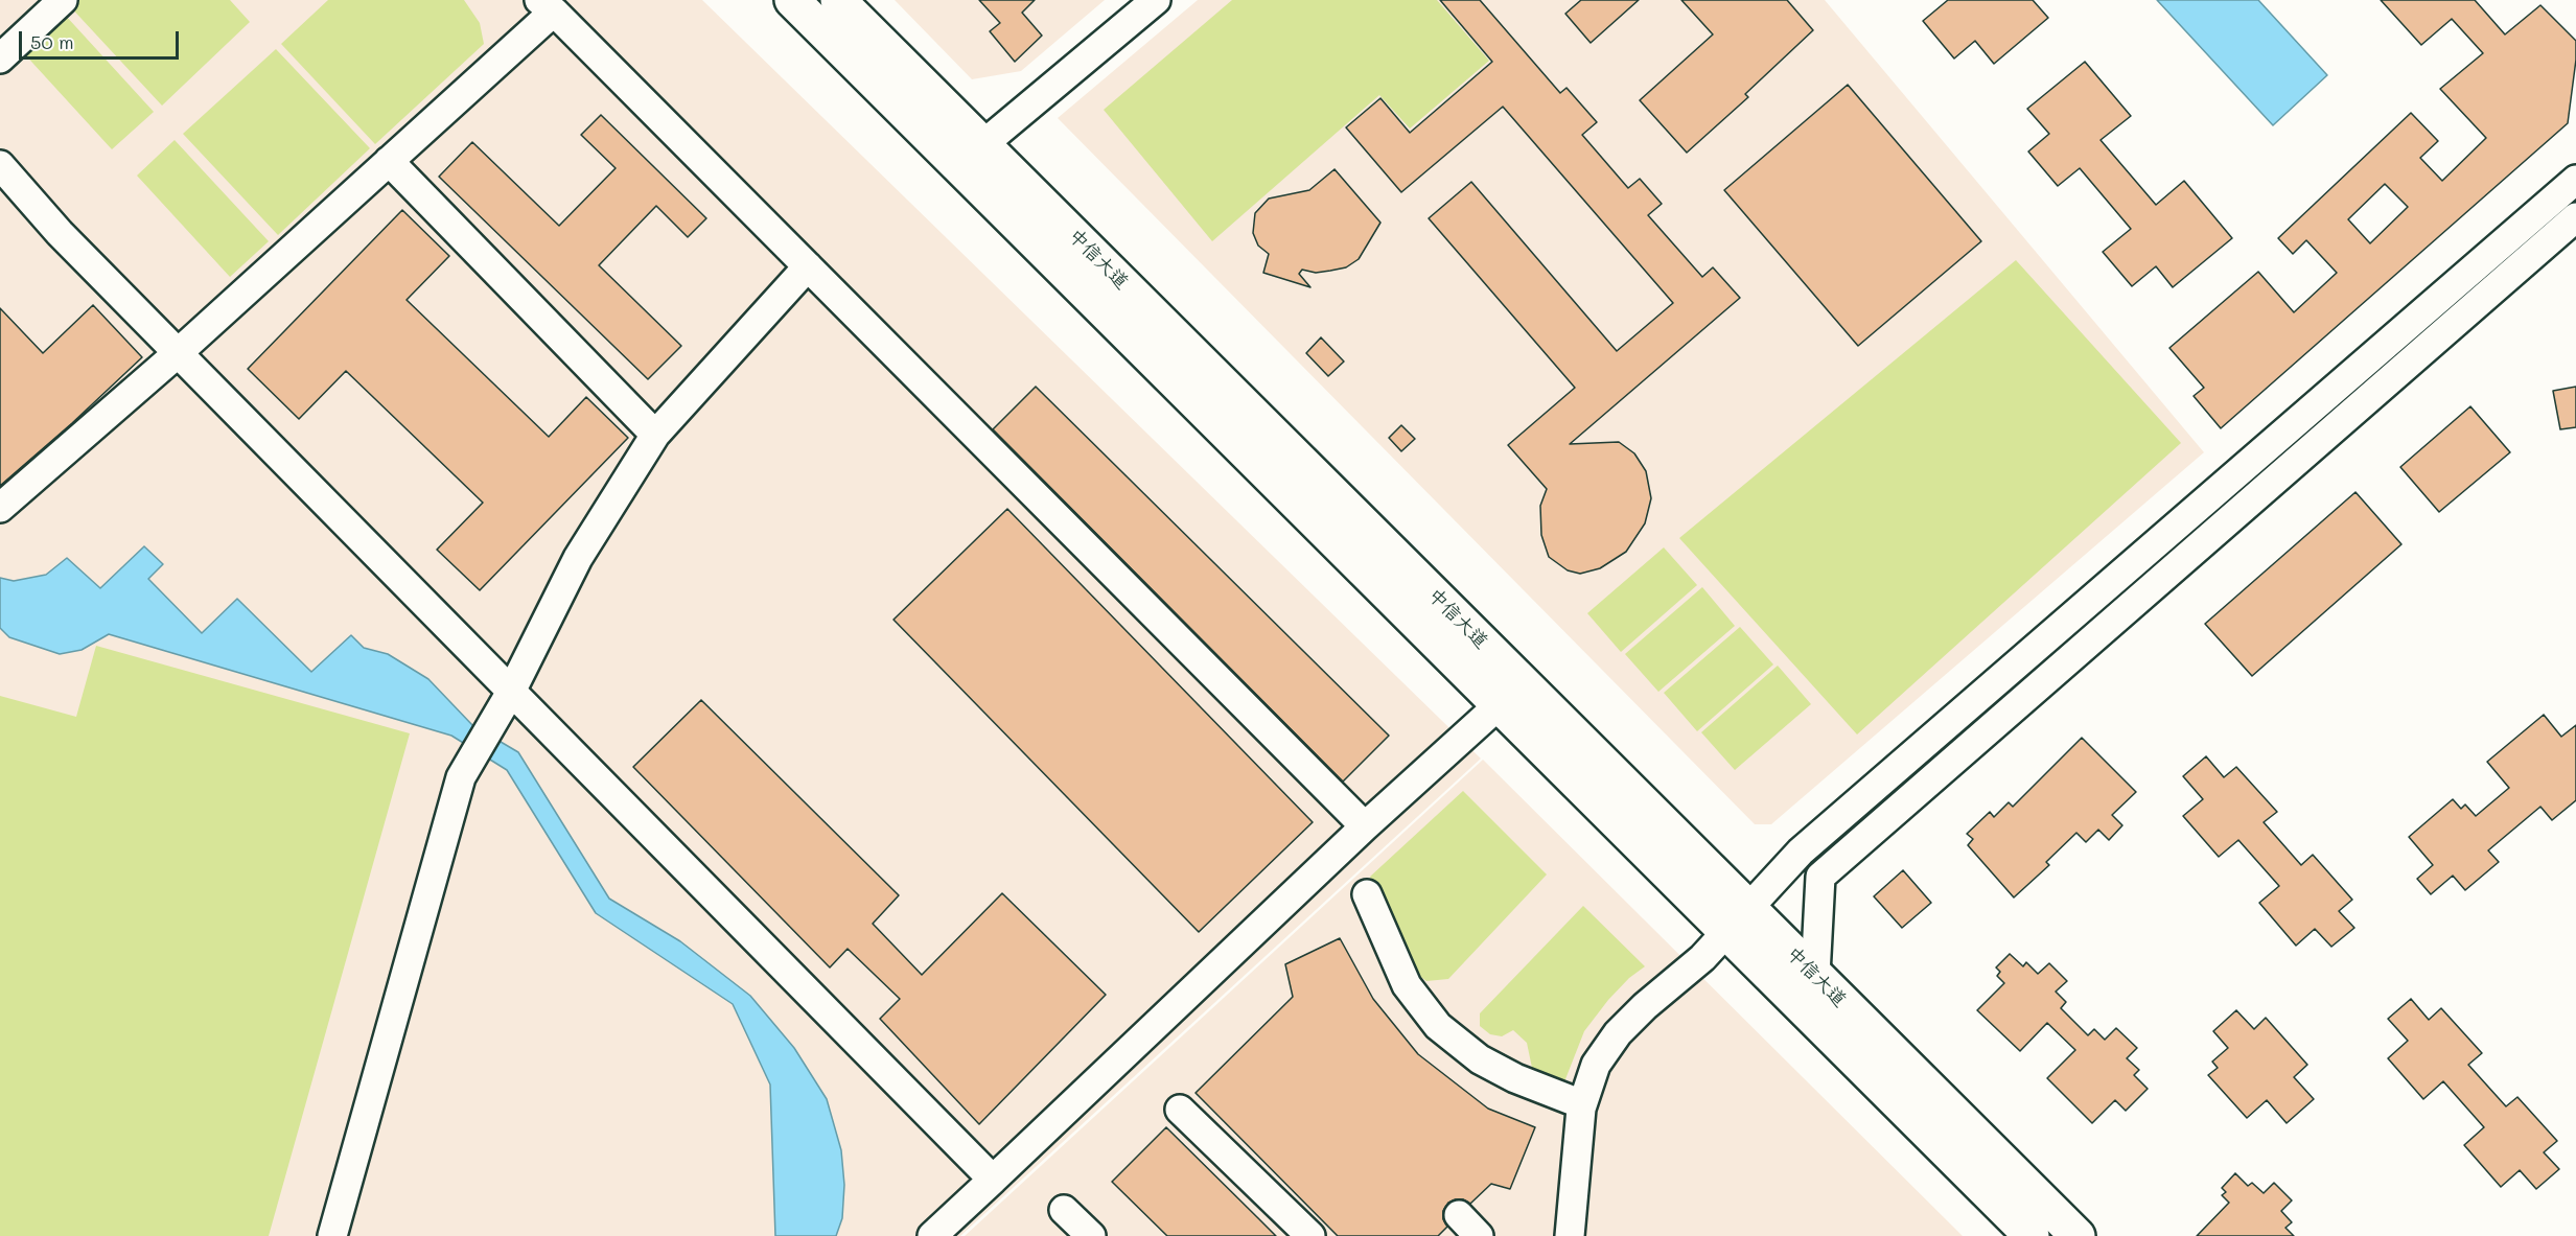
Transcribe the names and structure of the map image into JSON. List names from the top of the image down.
{
  "streets": {
    "main road": ["中信大道"]
  },
  "scale_bar": "50 m"
}
